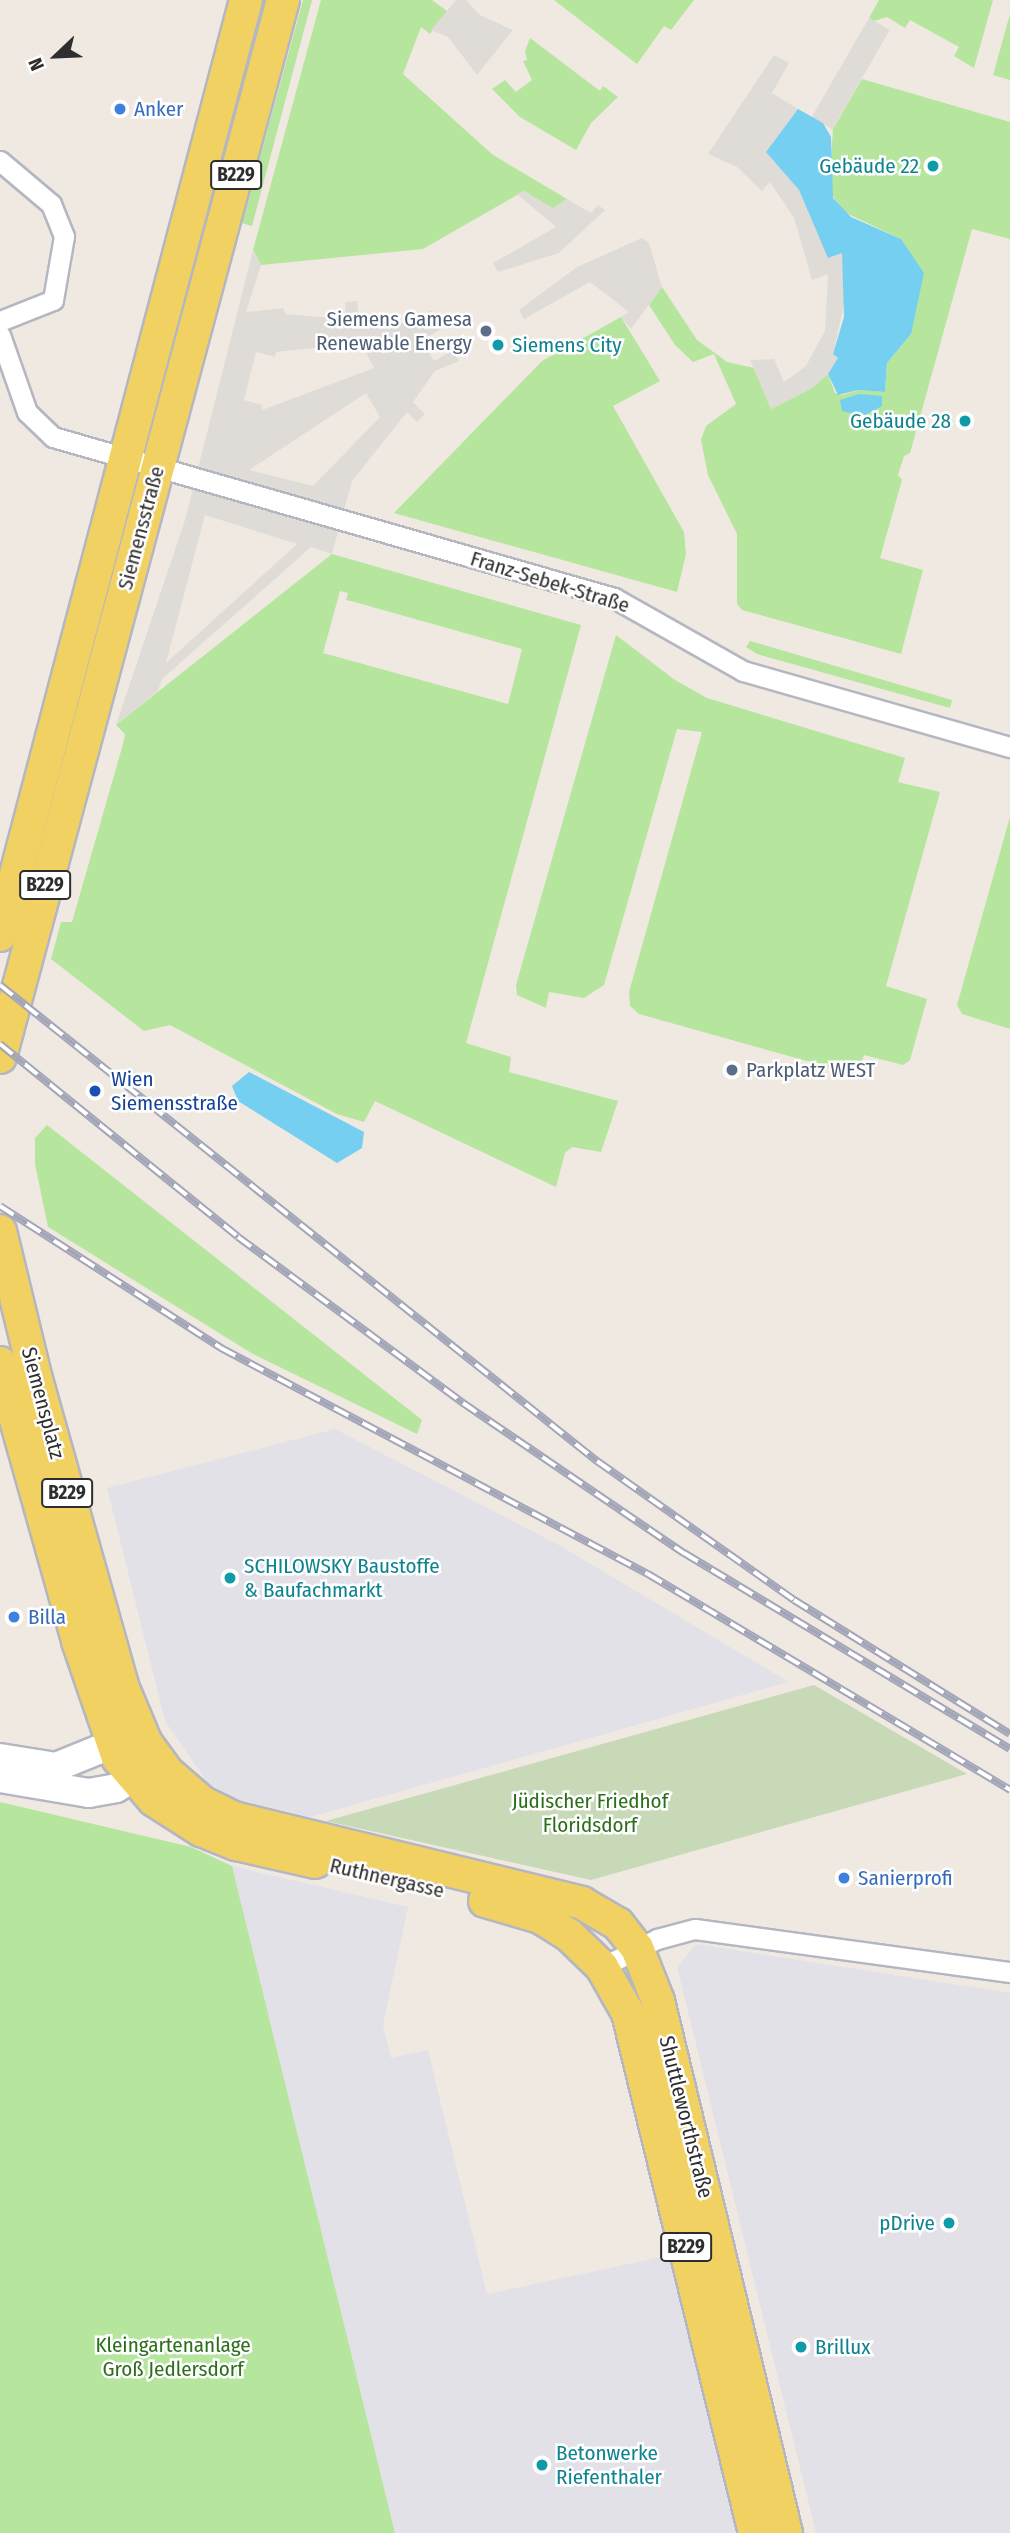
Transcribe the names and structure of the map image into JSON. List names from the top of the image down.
{
  "streets": {
    "main road": [
      "B229",
      "Siemensstraße",
      "Siemensplatz",
      "Ruthnergasse",
      "Shuttleworthstraße"
    ],
    "street": ["Franz-Sebek-Straße"]
  },
  "crossings": [
    ["Siemensstraße", "Franz-Sebek-Straße"],
    ["Siemensplatz", "Ruthnergasse"],
    ["Ruthnergasse", "Shuttleworthstraße"]
  ],
  "parks": ["Jüdischer Friedhof Floridsdorf", "Kleingartenanlage Groß Jedlersdorf"],
  "places": [
    "Anker",
    "Gebäude 22",
    "Siemens Gamesa Renewable Energy",
    "Siemens City",
    "Gebäude 28",
    "Parkplatz WEST",
    "Wien Siemensstraße",
    "SCHILOWSKY Baustoffe & Baufachmarkt",
    "Billa",
    "Sanierprofi",
    "pDrive",
    "Brillux",
    "Betonwerke Riefenthaler"
  ],
  "north": "bottom left"
}
